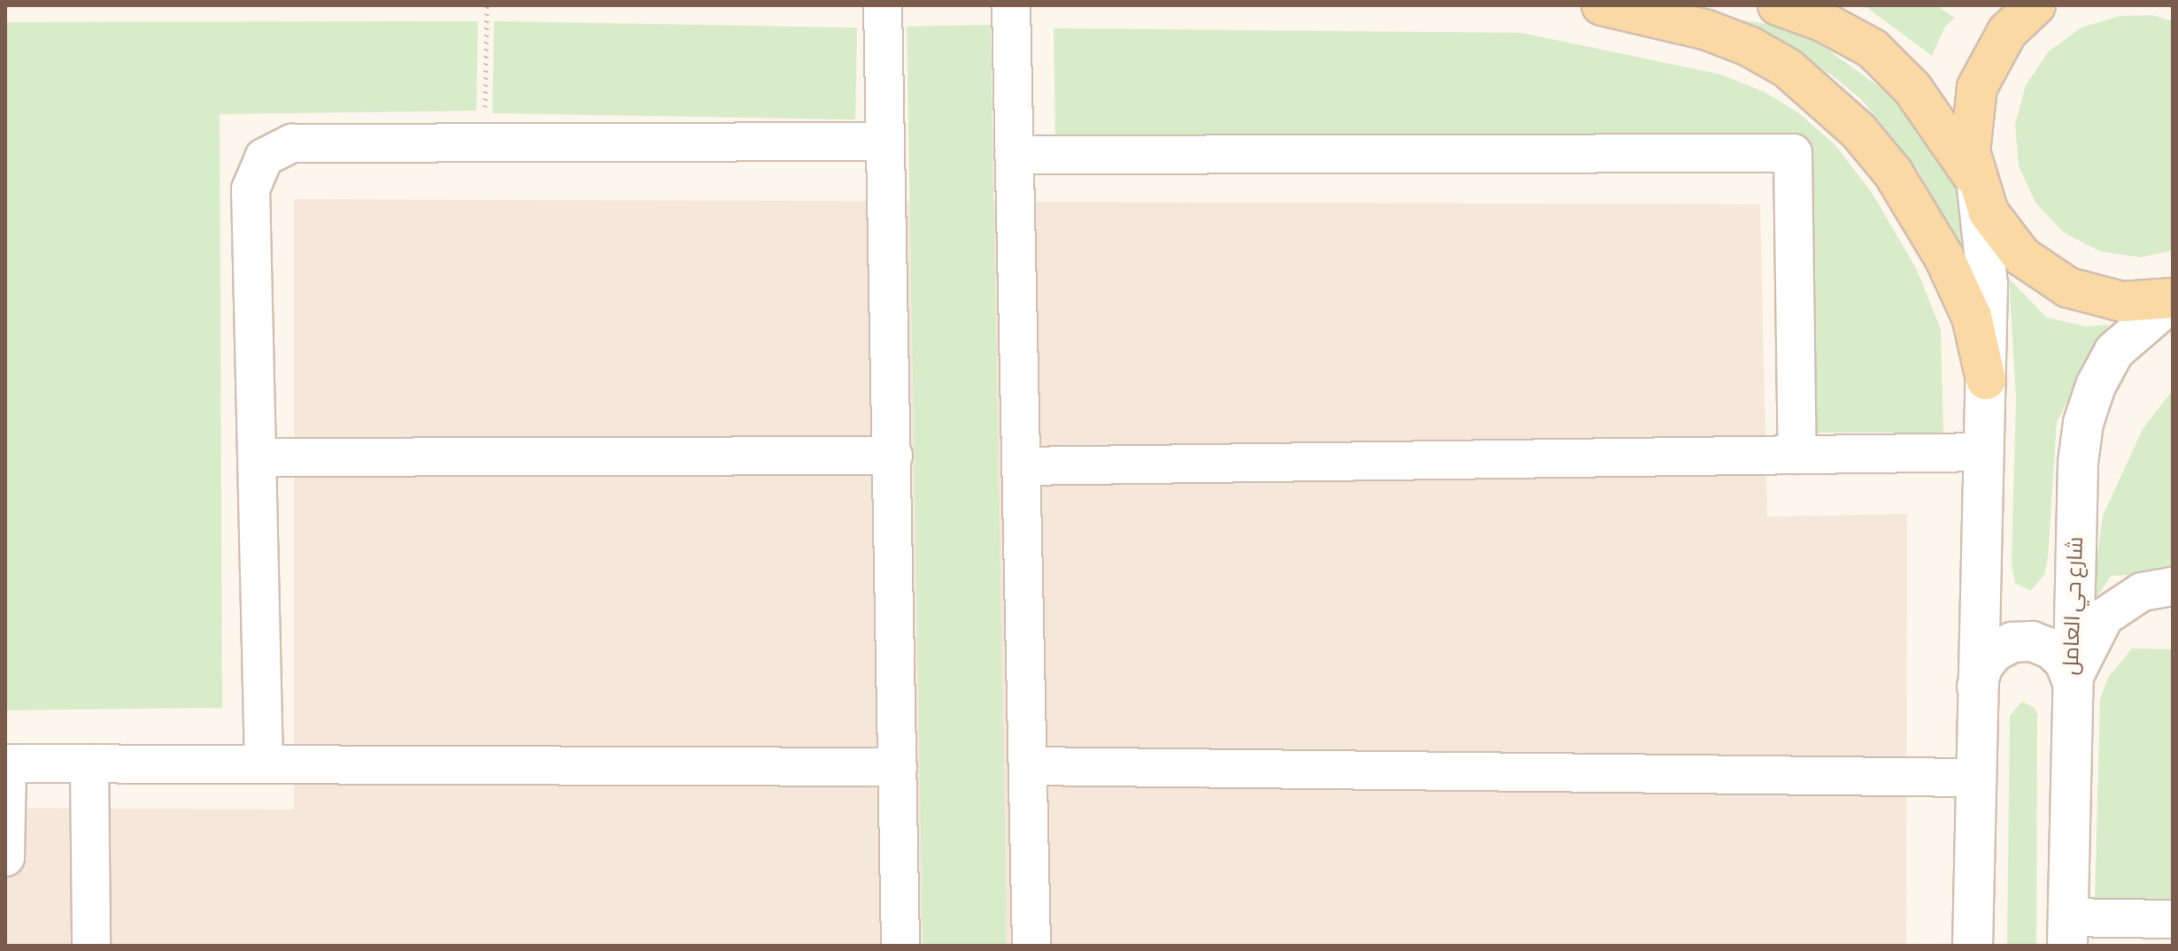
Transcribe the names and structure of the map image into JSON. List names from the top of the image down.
{
  "streets": {
    "main road": ["شارع حي العامل"]
  }
}
